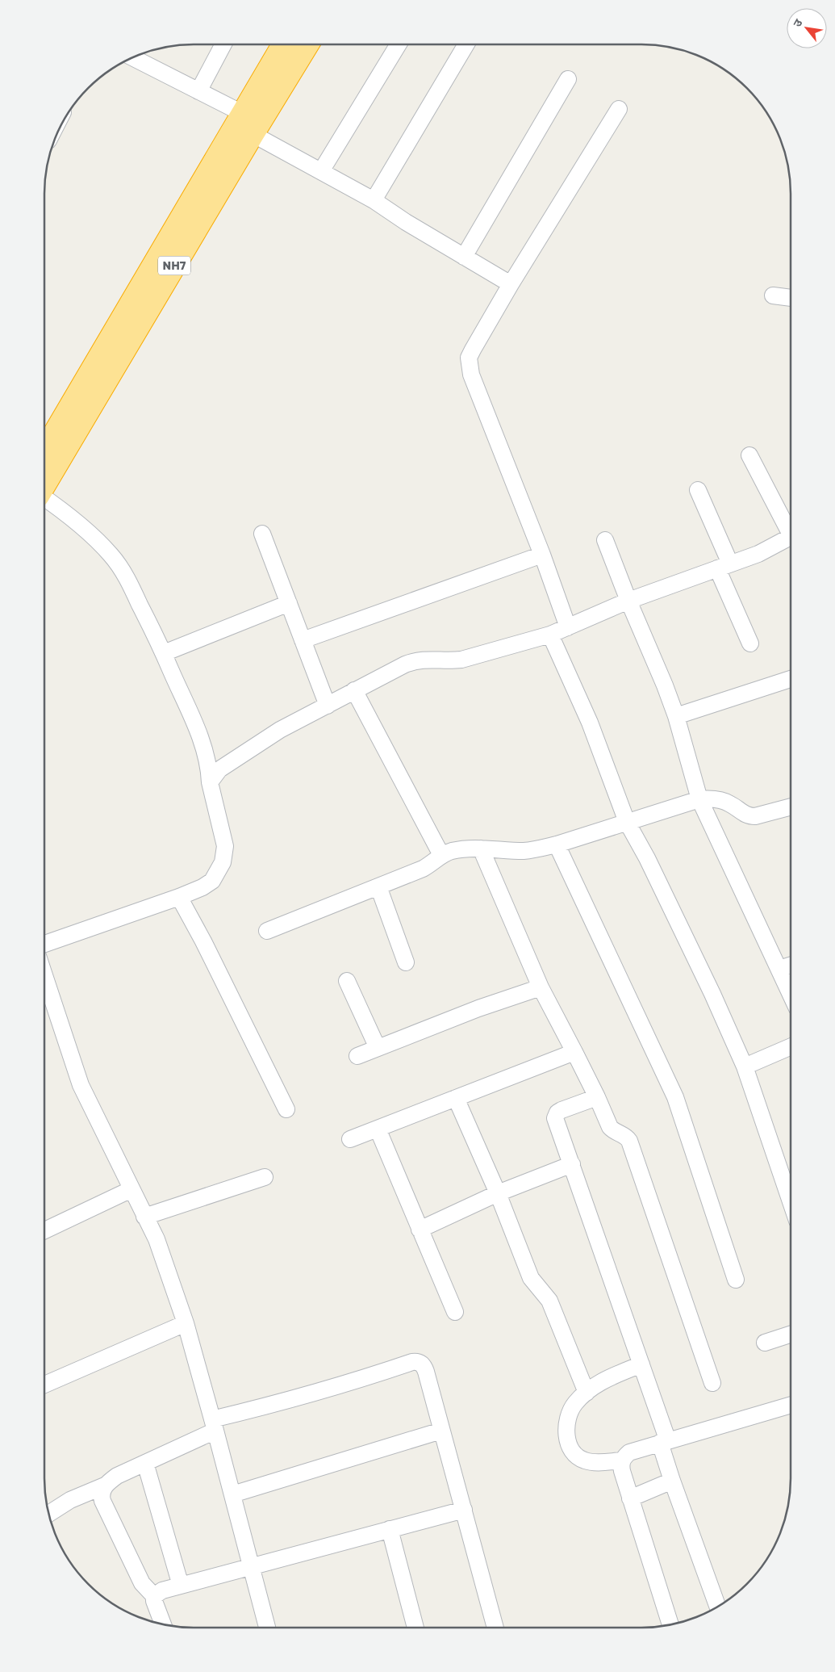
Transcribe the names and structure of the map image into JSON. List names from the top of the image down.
{
  "streets": {
    "highway": ["NH7"]
  },
  "north": "top left"
}
